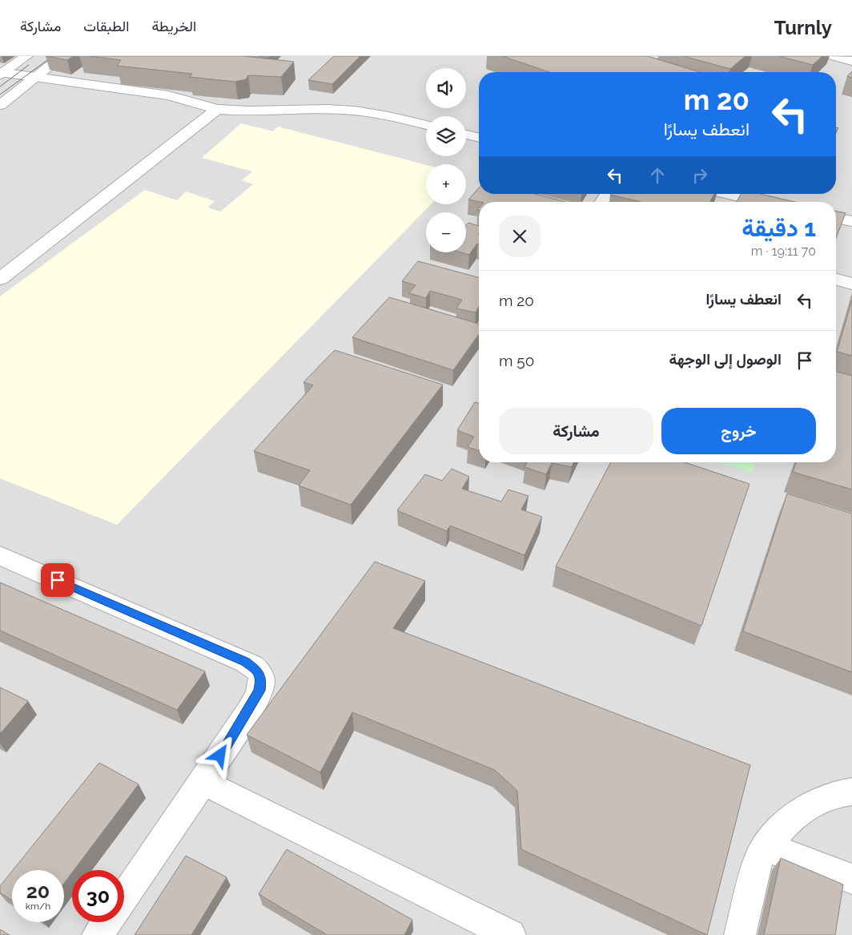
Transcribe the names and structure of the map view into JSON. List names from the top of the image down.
{
  "page": {
    "header": "Turnly",
    "nav": ["الخريطة", "الطبقات", "مشاركة"],
    "map_buttons": ["+", "−"],
    "turn": ["20 m", "انعطف يسارًا"],
    "heading": ["1 دقيقة", "70 m · 19:11"],
    "list": [
      {
        "name": "انعطف يسارًا",
        "value": "20 m"
      },
      {
        "name": "الوصول إلى الوجهة",
        "value": "50 m"
      }
    ],
    "buttons": ["خروج", "مشاركة"],
    "speed": "20 km/h",
    "limit": "30"
  }
}
